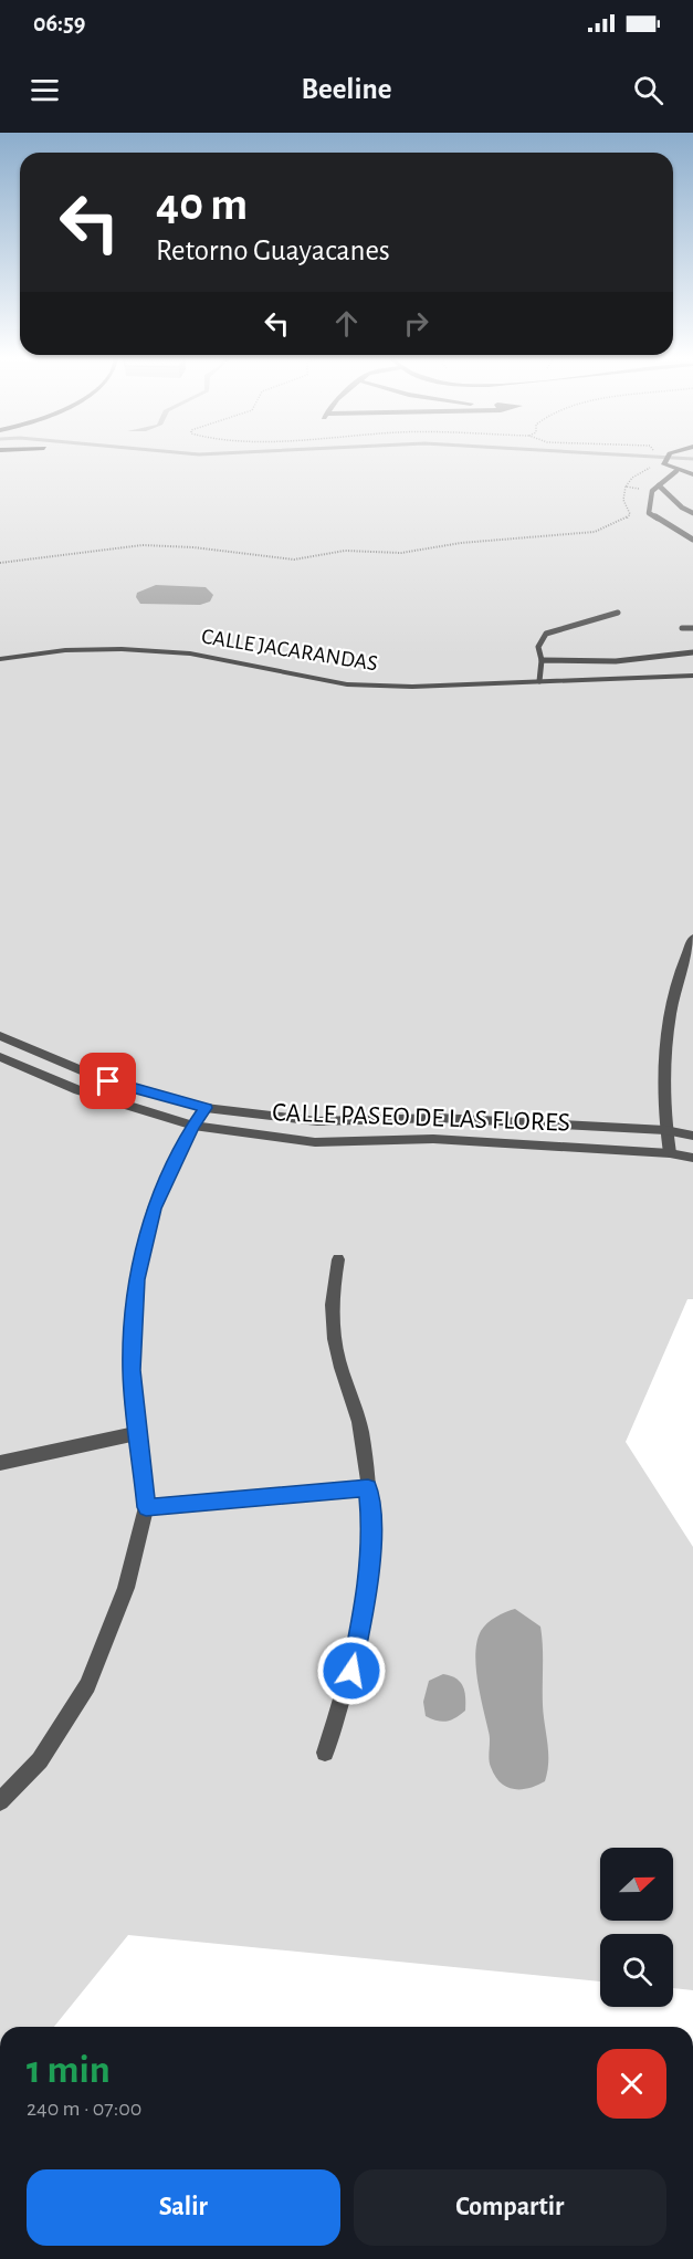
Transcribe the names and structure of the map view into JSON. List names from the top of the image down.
{
  "streets": {
    "street": ["CALLE JACARANDAS", "CALLE PASEO DE LAS FLORES"]
  },
  "north": "right",
  "page": {
    "status": "06:59",
    "header": "Beeline",
    "turn": ["40 m", "Retorno Guayacanes"],
    "heading": ["1 min", "240 m · 07:00"],
    "buttons": ["Salir", "Compartir"]
  }
}
